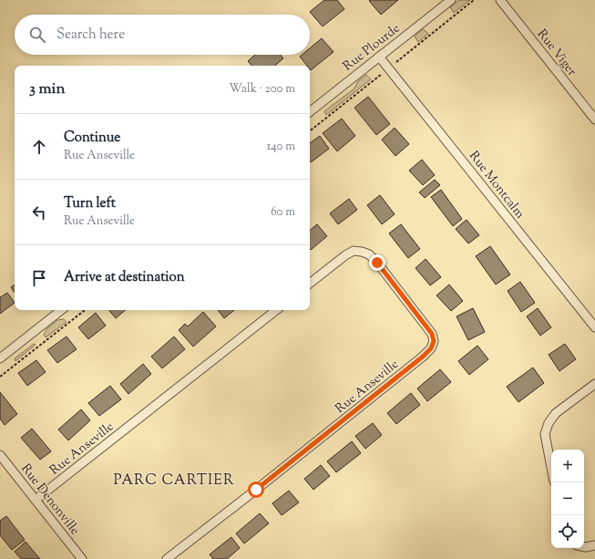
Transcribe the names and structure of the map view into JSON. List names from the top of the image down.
{
  "streets": {
    "street": [
      "Rue Plourde",
      "Rue Viger",
      "Rue Montcalm",
      "Rue Anseville",
      "Rue Denonville"
    ]
  },
  "crossings": [
    ["Rue Plourde", "Rue Montcalm"],
    ["Rue Anseville", "Rue Denonville"]
  ],
  "districts": ["PARC CARTIER"],
  "page": {
    "search": "Search here",
    "heading": ["3 min", "Walk · 200 m"],
    "list": [
      ["Continue", "Rue Anseville", "140 m"],
      ["Turn left", "Rue Anseville", "60 m"],
      "Arrive at destination"
    ],
    "map_buttons": ["+", "−"]
  }
}
